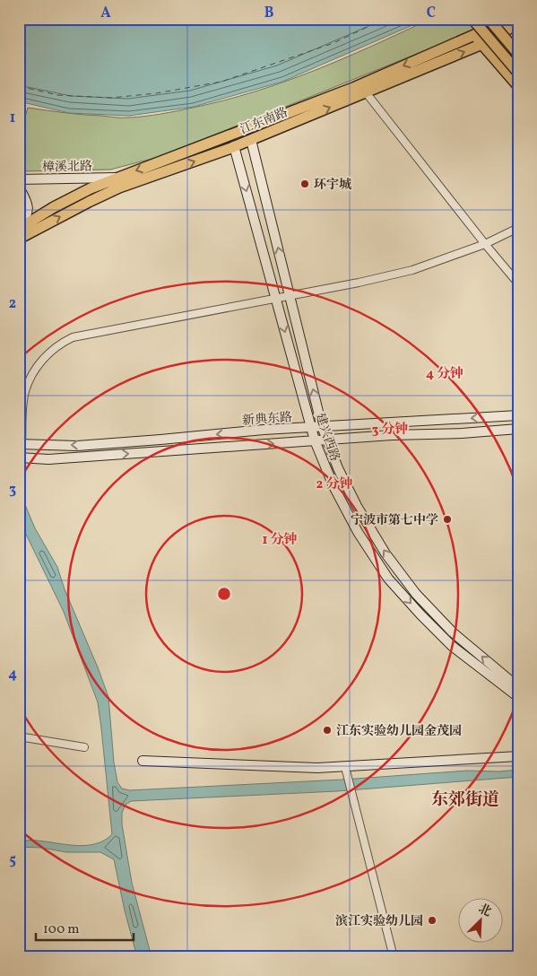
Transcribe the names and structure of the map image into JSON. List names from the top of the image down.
{
  "streets": {
    "main road": ["江东南路"],
    "street": ["樟溪北路", "新典东路", "建兴西路"]
  },
  "crossings": [
    ["江东南路", "樟溪北路"],
    ["江东南路", "建兴西路"],
    ["新典东路", "建兴西路"]
  ],
  "districts": ["东郊街道"],
  "places": [
    "环宇城",
    "宁波市第七中学",
    "江东实验幼儿园金茂园",
    "滨江实验幼儿园"
  ],
  "scale_bar": "100 m",
  "north": "top right",
  "grid": {
    "columns": ["A", "B", "C"],
    "rows": [
      "1",
      "2",
      "3",
      "4",
      "5"
    ]
  },
  "rings": [
    "4 分钟",
    "3 分钟",
    "2 分钟",
    "1 分钟"
  ]
}
